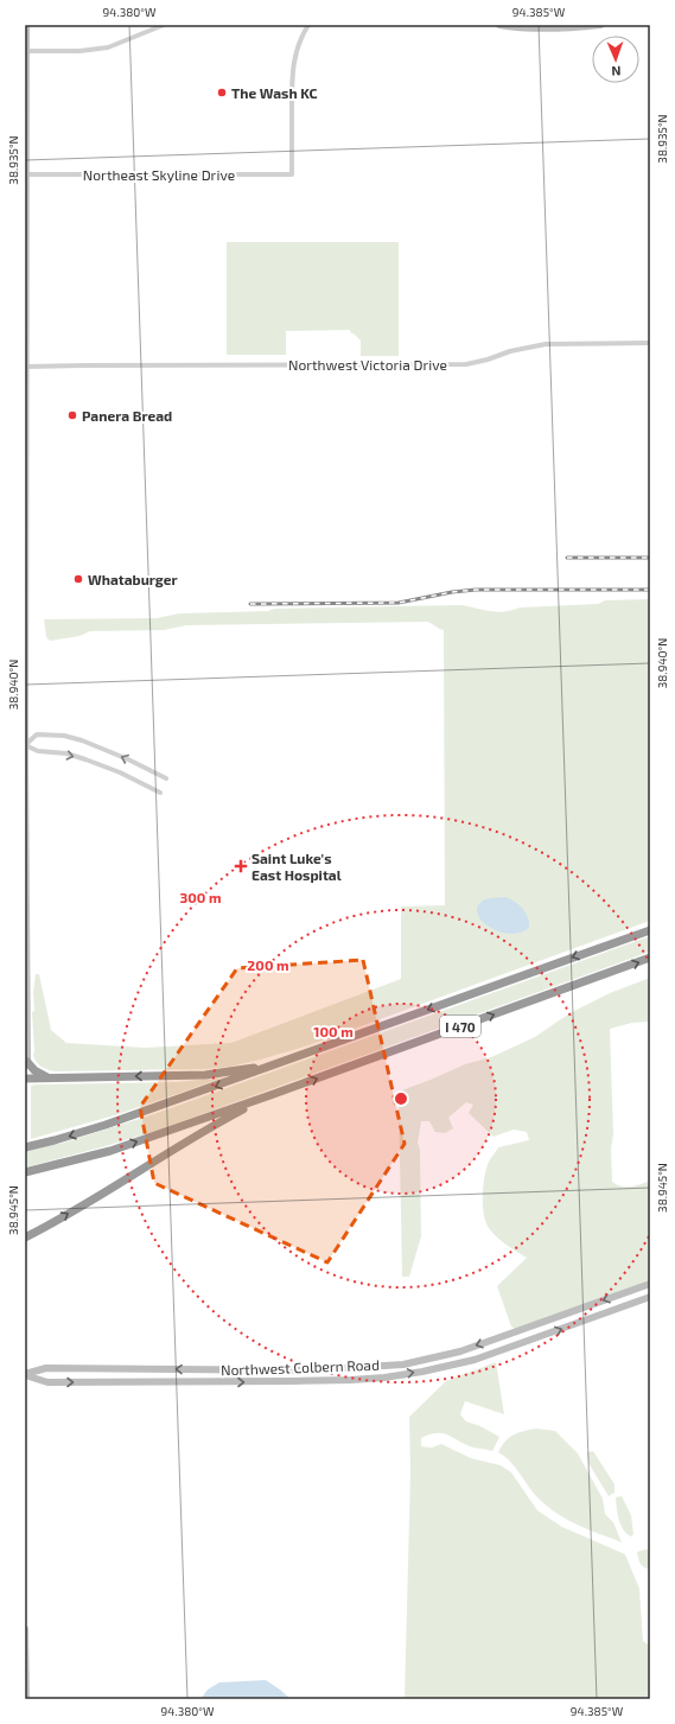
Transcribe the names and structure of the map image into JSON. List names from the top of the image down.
{
  "streets": {
    "highway": ["I 470"],
    "main road": ["Northwest Colbern Road"],
    "street": ["Northeast Skyline Drive", "Northwest Victoria Drive"]
  },
  "places": {
    "other": ["The Wash KC", "Panera Bread", "Whataburger"],
    "health": ["Saint Luke's East Hospital"]
  },
  "north": "bottom",
  "coordinates": [
    "94.380°W",
    "94.385°W",
    "38.935°N",
    "38.940°N",
    "38.945°N"
  ],
  "rings": ["300 m", "200 m", "100 m"]
}
